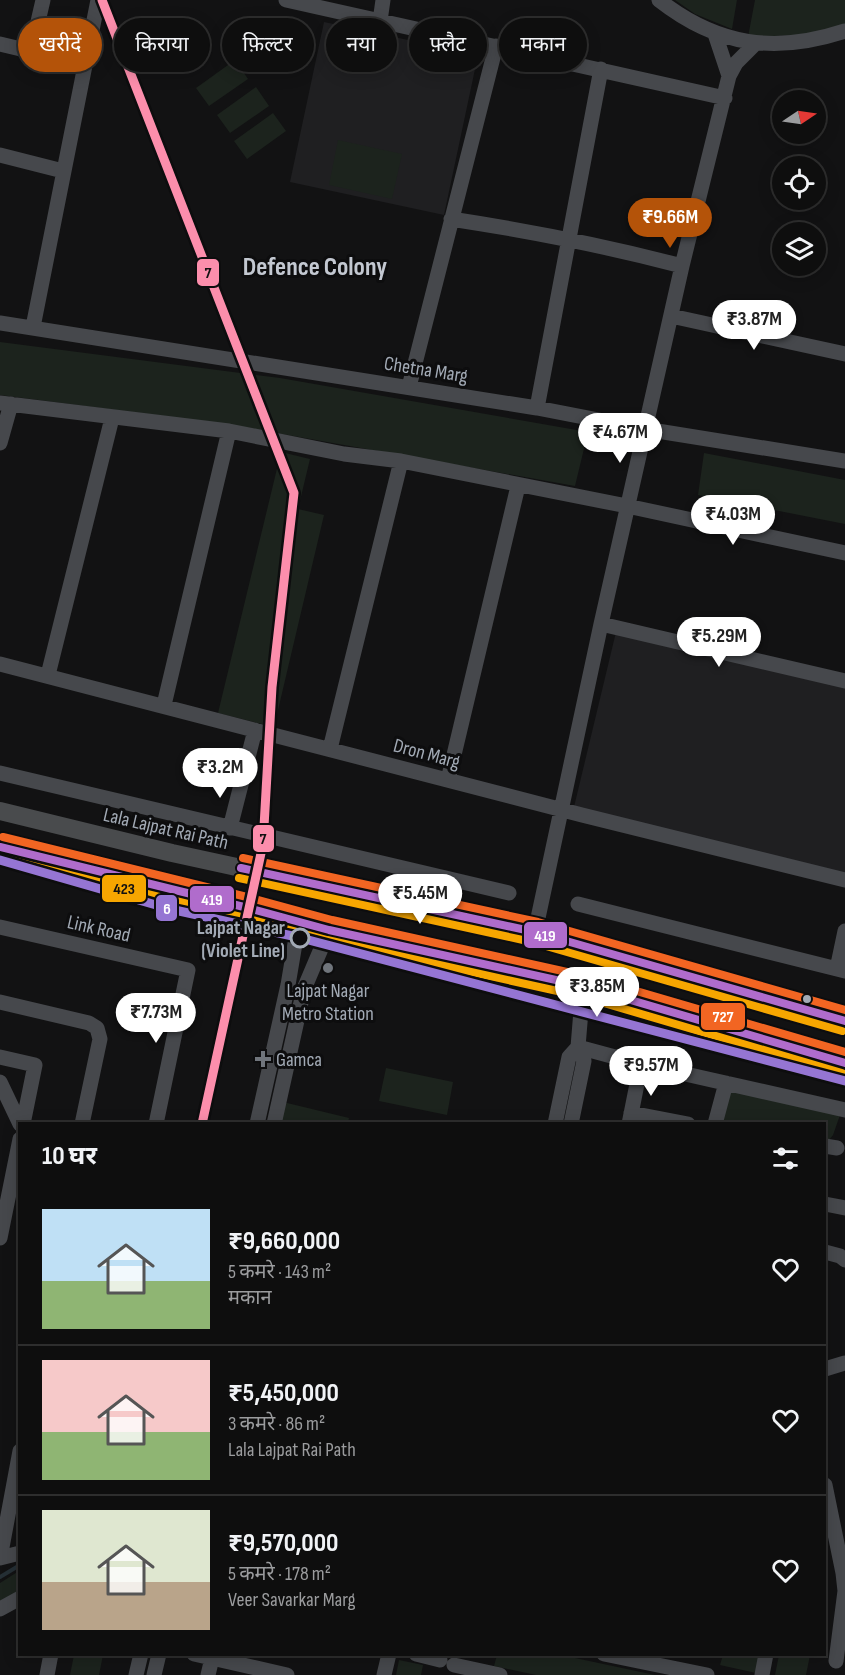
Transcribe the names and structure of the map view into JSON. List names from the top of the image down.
{
  "streets": {
    "main road": ["Lala Lajpat Rai Path"],
    "street": ["Chetna Marg", "Dron Marg", "Link Road"]
  },
  "districts": ["Defence Colony"],
  "places": {
    "other": ["Lajpat Nagar (Violet Line)", "Lajpat Nagar Metro Station"],
    "health": ["Gamca"]
  },
  "lines": [
    "transit line 7",
    "transit line 727",
    "transit line 419",
    "transit line 423",
    "transit line 6"
  ],
  "north": "right",
  "page": {
    "chip": [
      "खरीदें",
      "किराया",
      "फ़िल्टर",
      "नया",
      "फ़्लैट",
      "मकान"
    ],
    "price": [
      "₹9.66M",
      "₹3.87M",
      "₹4.67M",
      "₹4.03M",
      "₹5.29M",
      "₹3.2M",
      "₹5.45M",
      "₹3.85M",
      "₹7.73M",
      "₹9.57M"
    ],
    "heading": "10 घर",
    "list": [
      {
        "name": "₹9,660,000",
        "note": "5 कमरे · 143 m² · मकान"
      },
      {
        "name": "₹5,450,000",
        "note": "3 कमरे · 86 m² · Lala Lajpat Rai Path"
      },
      {
        "name": "₹9,570,000",
        "note": "5 कमरे · 178 m² · Veer Savarkar Marg"
      }
    ]
  }
}
